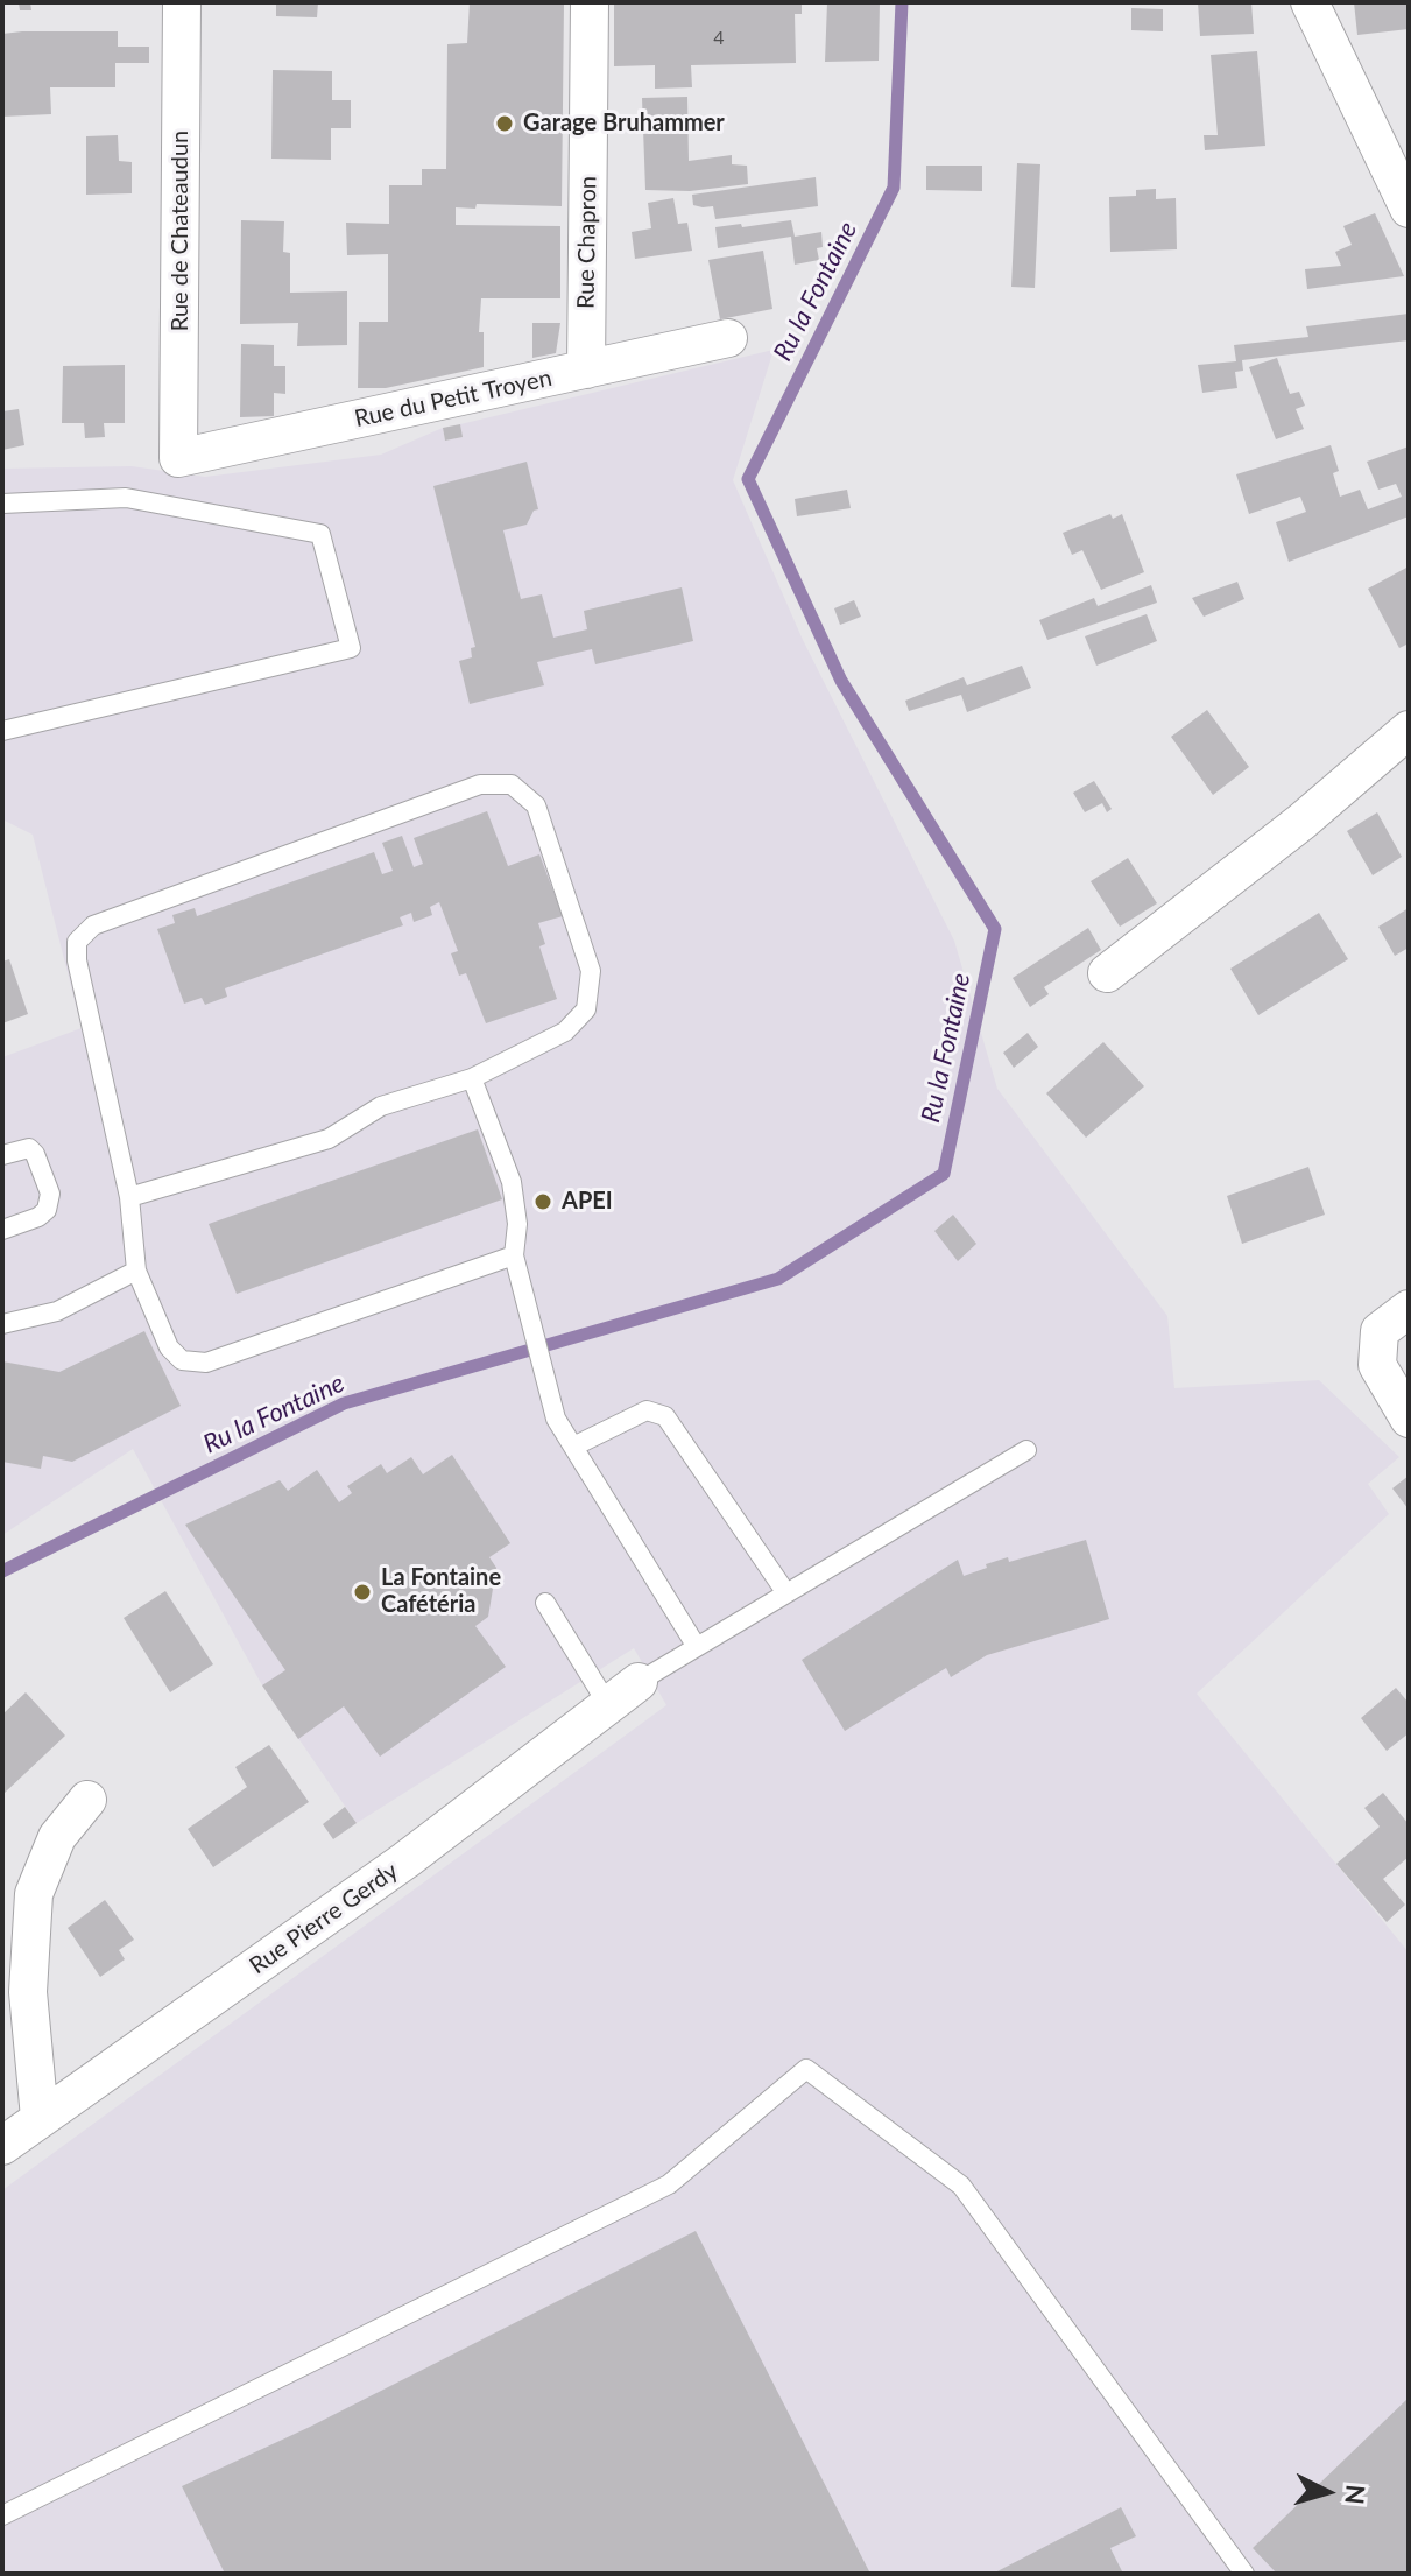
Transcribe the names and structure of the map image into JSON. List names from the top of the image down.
{
  "streets": {
    "street": [
      "Rue de Chateaudun",
      "Rue Chapron",
      "Rue du Petit Troyen",
      "Rue Pierre Gerdy"
    ]
  },
  "crossings": [
    ["Rue de Chateaudun", "Rue du Petit Troyen"],
    ["Rue Chapron", "Rue du Petit Troyen"]
  ],
  "water": ["Ru la Fontaine"],
  "places": ["Garage Bruhammer", "APEI", "La Fontaine Cafétéria"],
  "house_numbers": ["4"],
  "north": "right"
}
